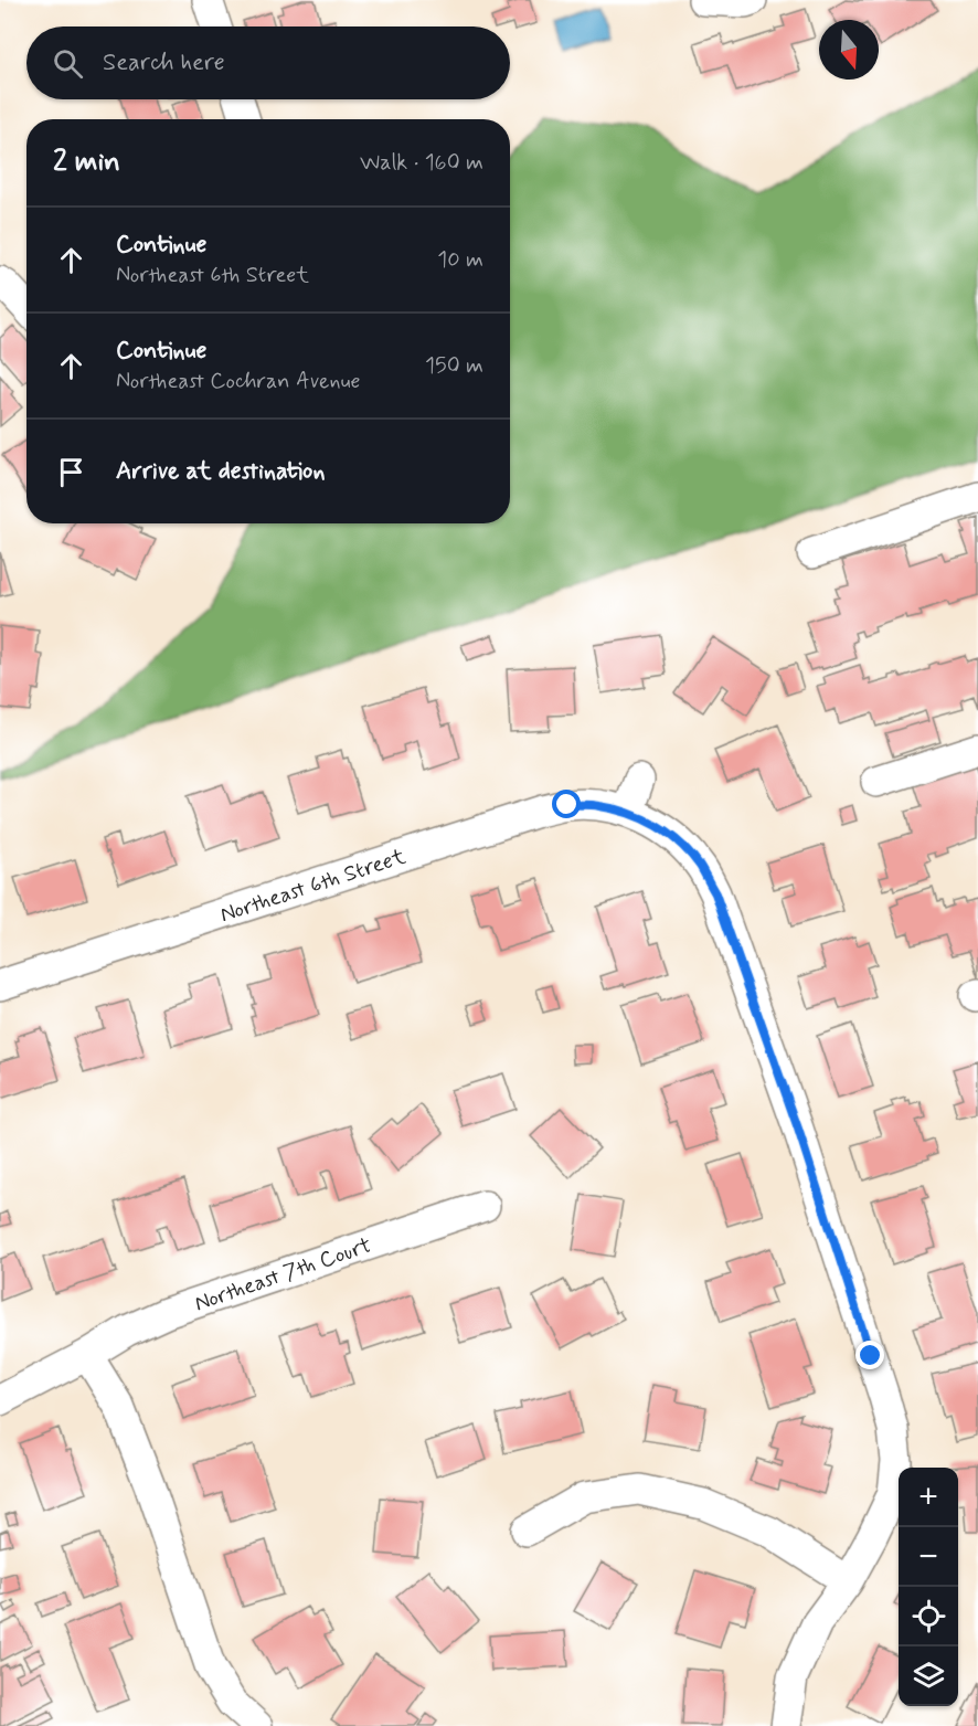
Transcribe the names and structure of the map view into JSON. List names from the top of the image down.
{
  "streets": {
    "street": ["Northeast 6th Street", "Northeast 7th Court"]
  },
  "north": "bottom",
  "page": {
    "search": "Search here",
    "heading": ["2 min", "Walk · 160 m"],
    "list": [
      ["Continue", "Northeast 6th Street", "10 m"],
      ["Continue", "Northeast Cochran Avenue", "150 m"],
      "Arrive at destination"
    ],
    "map_buttons": ["+", "−"]
  }
}
